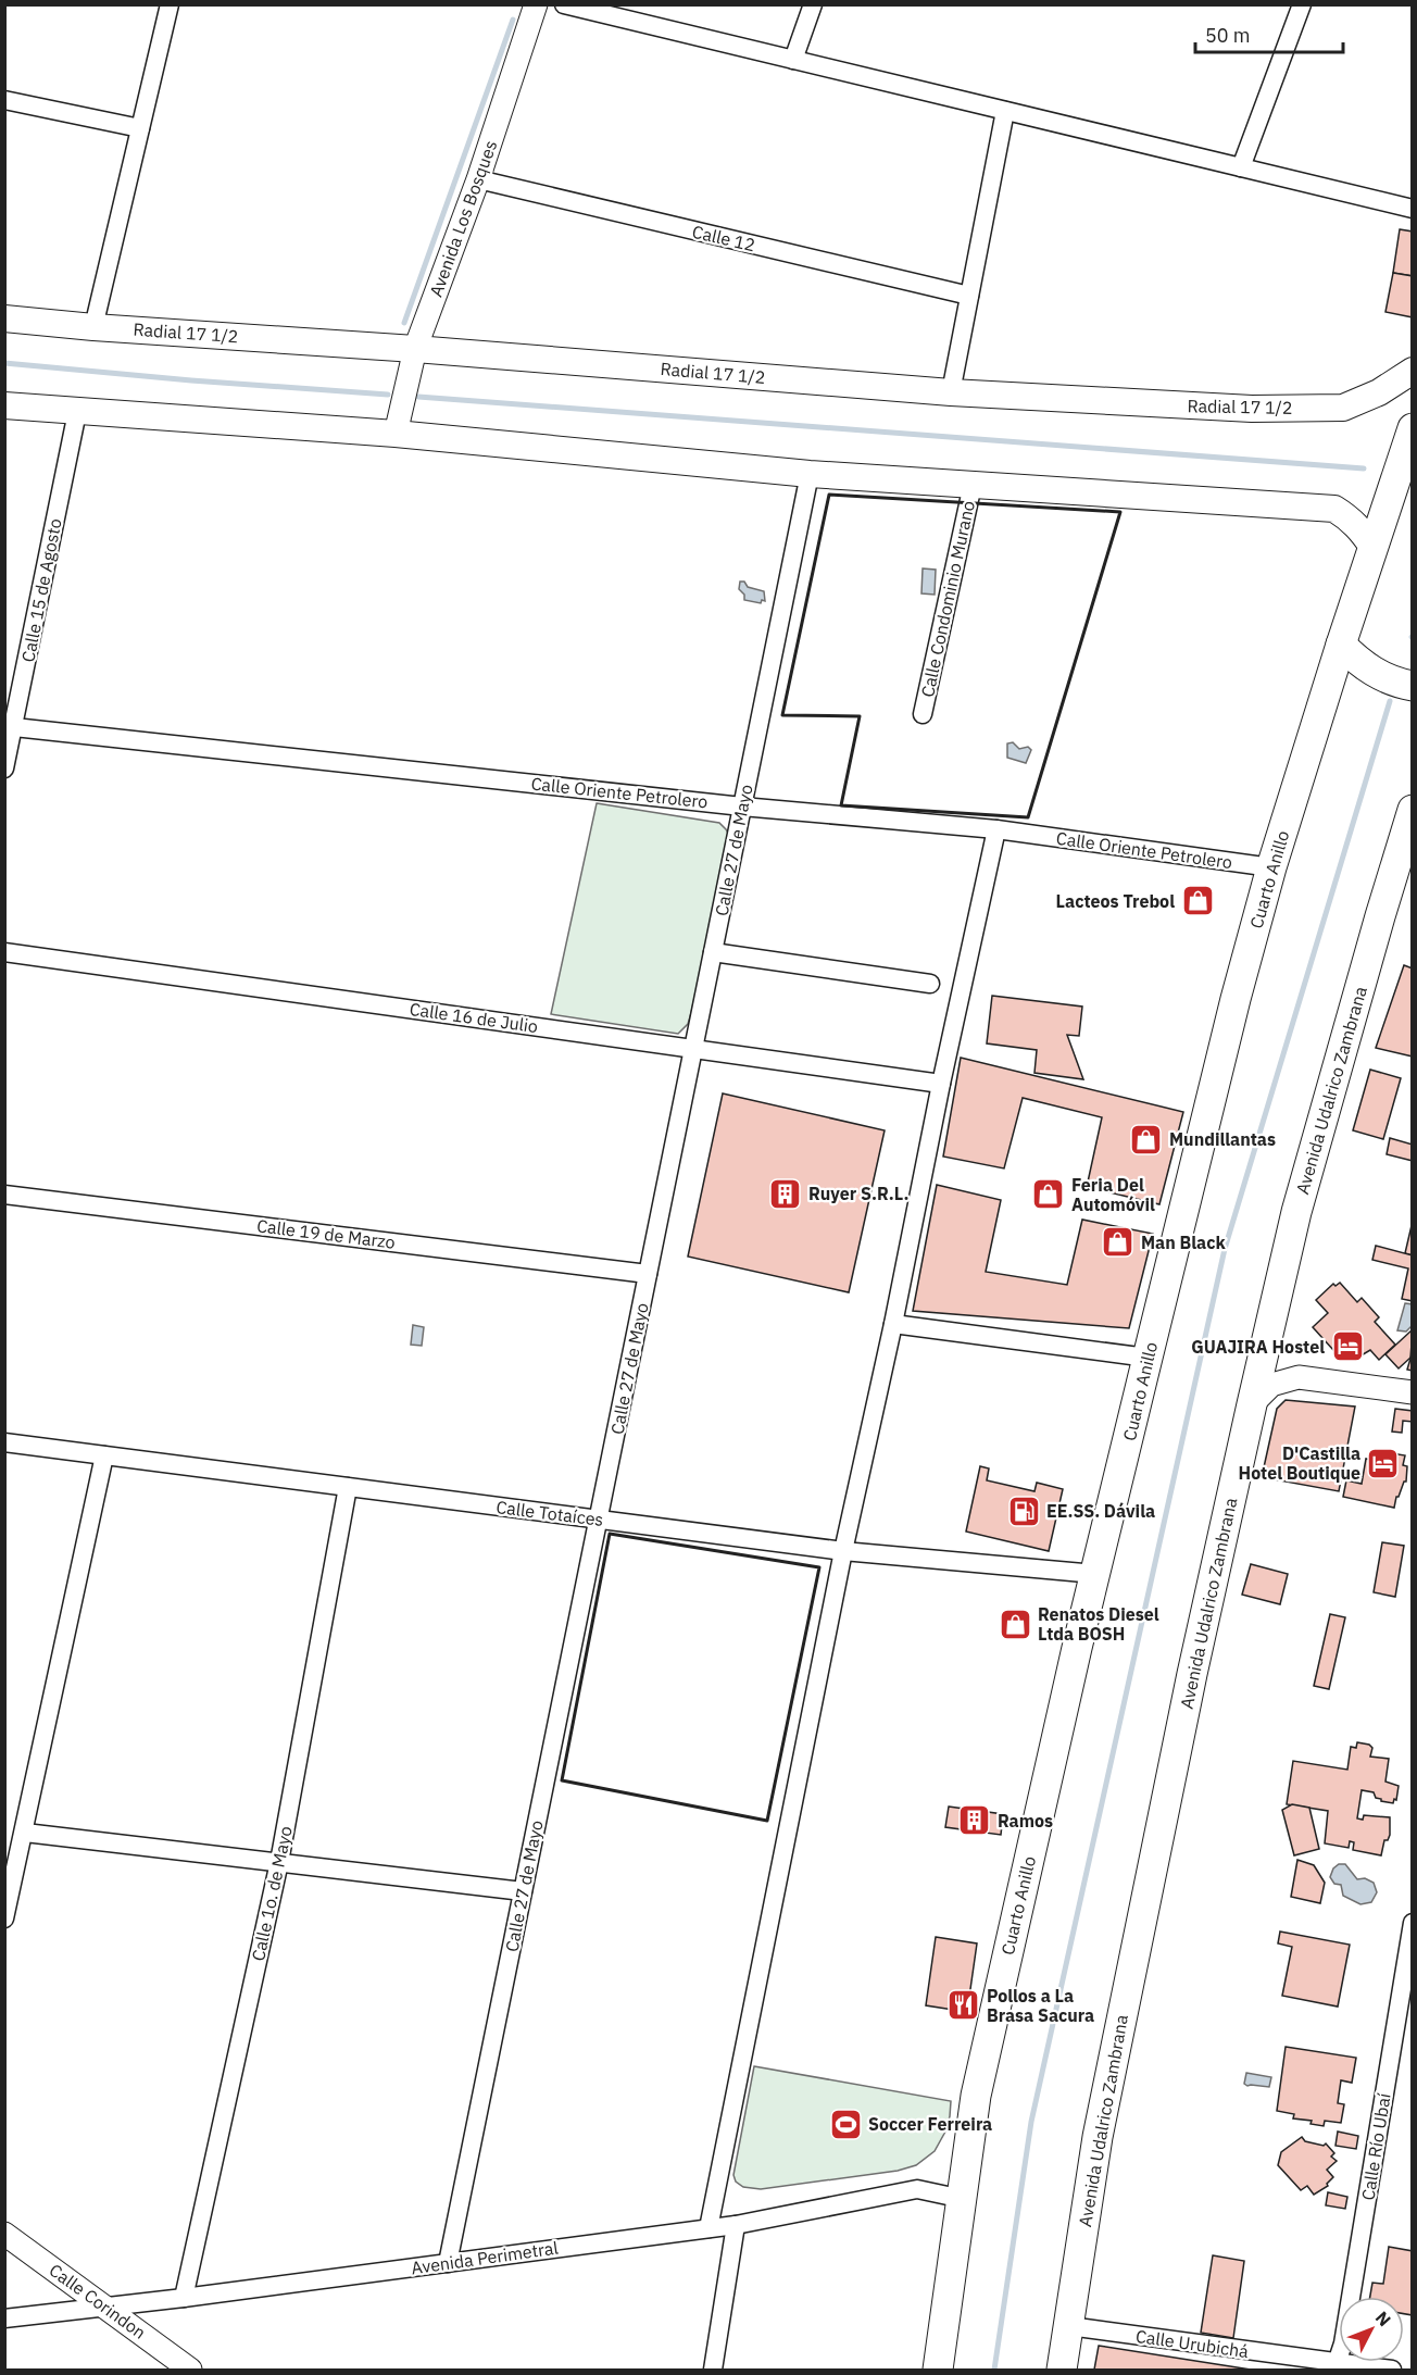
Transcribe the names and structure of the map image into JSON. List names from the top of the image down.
{
  "streets": {
    "highway": ["Cuarto Anillo", "Avenida Udalrico Zambrana"],
    "main road": ["Radial 17 1/2"],
    "street": [
      "Avenida Los Bosques",
      "Calle 12",
      "Calle 15 de Agosto",
      "Calle Condominio Murano",
      "Calle Oriente Petrolero",
      "Calle 27 de Mayo",
      "Calle 16 de Julio",
      "Calle 19 de Marzo",
      "Calle Totaíces",
      "Calle 1o. de Mayo",
      "Calle Río Ubaí",
      "Avenida Perimetral",
      "Calle Corindon",
      "Calle Urubichá"
    ]
  },
  "crossings": [
    ["Avenida Los Bosques", "Calle 12"],
    ["Avenida Los Bosques", "Radial 17 1/2"],
    ["Calle 15 de Agosto", "Calle Oriente Petrolero"],
    ["Calle Oriente Petrolero", "Calle 27 de Mayo"],
    ["Calle Oriente Petrolero", "Cuarto Anillo"],
    ["Calle 27 de Mayo", "Calle 16 de Julio"],
    ["Calle 27 de Mayo", "Calle 19 de Marzo"],
    ["Calle 27 de Mayo", "Calle Totaíces"],
    ["Calle 27 de Mayo", "Avenida Perimetral"],
    ["Cuarto Anillo", "Calle Totaíces"],
    ["Cuarto Anillo", "Avenida Perimetral"],
    ["Avenida Udalrico Zambrana", "Calle Urubichá"],
    ["Calle Totaíces", "Calle 1o. de Mayo"],
    ["Calle 1o. de Mayo", "Avenida Perimetral"],
    ["Calle Río Ubaí", "Calle Urubichá"],
    ["Avenida Perimetral", "Calle Corindon"]
  ],
  "places": {
    "shop": [
      "Lacteos Trebol",
      "Mundillantas",
      "Feria Del Automóvil",
      "Man Black",
      "Renatos Diesel Ltda BOSH"
    ],
    "building": ["Ruyer S.R.L.", "Ramos"],
    "hotel": ["GUAJIRA Hostel", "D'Castilla Hotel Boutique"],
    "fuel station": ["EE.SS. Dávila"],
    "restaurant": ["Pollos a La Brasa Sacura"],
    "sports": ["Soccer Ferreira"]
  },
  "scale_bar": "50 m",
  "north": "top right"
}
